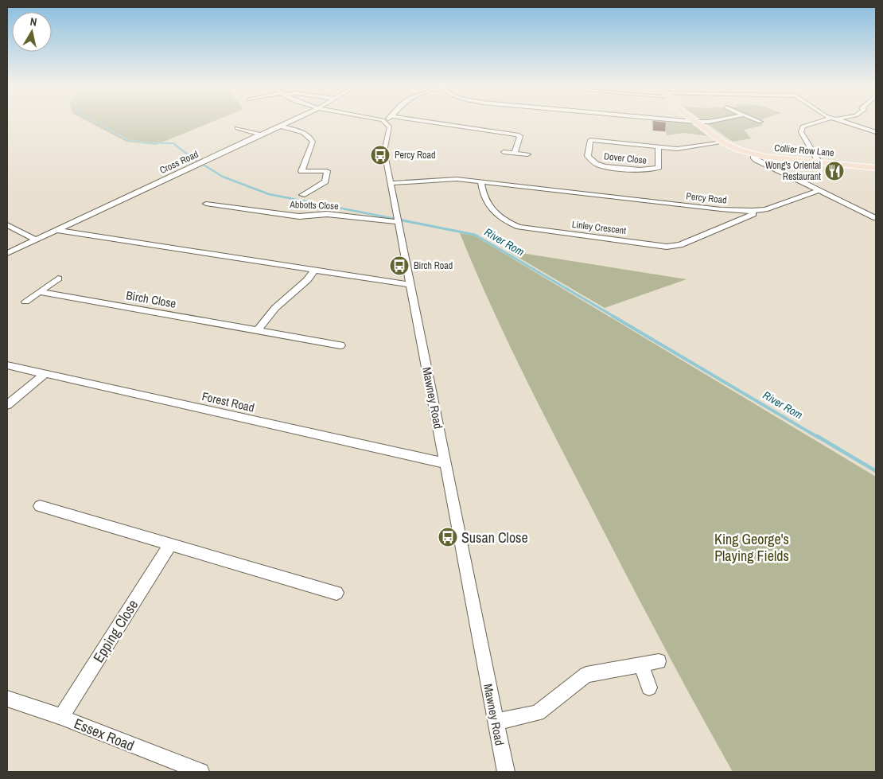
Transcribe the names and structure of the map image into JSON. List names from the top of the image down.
{
  "streets": {
    "main road": ["Collier Row Lane"],
    "street": [
      "Dover Close",
      "Cross Road",
      "Percy Road",
      "Abbotts Close",
      "Linley Crescent",
      "Birch Close",
      "Mawney Road",
      "Forest Road",
      "Epping Close",
      "Essex Road"
    ]
  },
  "crossings": [
    ["Percy Road", "Linley Crescent"],
    ["Percy Road", "Mawney Road"],
    ["Abbotts Close", "Mawney Road"],
    ["Mawney Road", "Forest Road"],
    ["Epping Close", "Essex Road"]
  ],
  "water": ["River Rom"],
  "parks": ["King George's Playing Fields"],
  "places": {
    "bus stop": ["Percy Road", "Birch Road", "Susan Close"],
    "restaurant": ["Wong's Oriental Restaurant"]
  },
  "north": "top"
}
